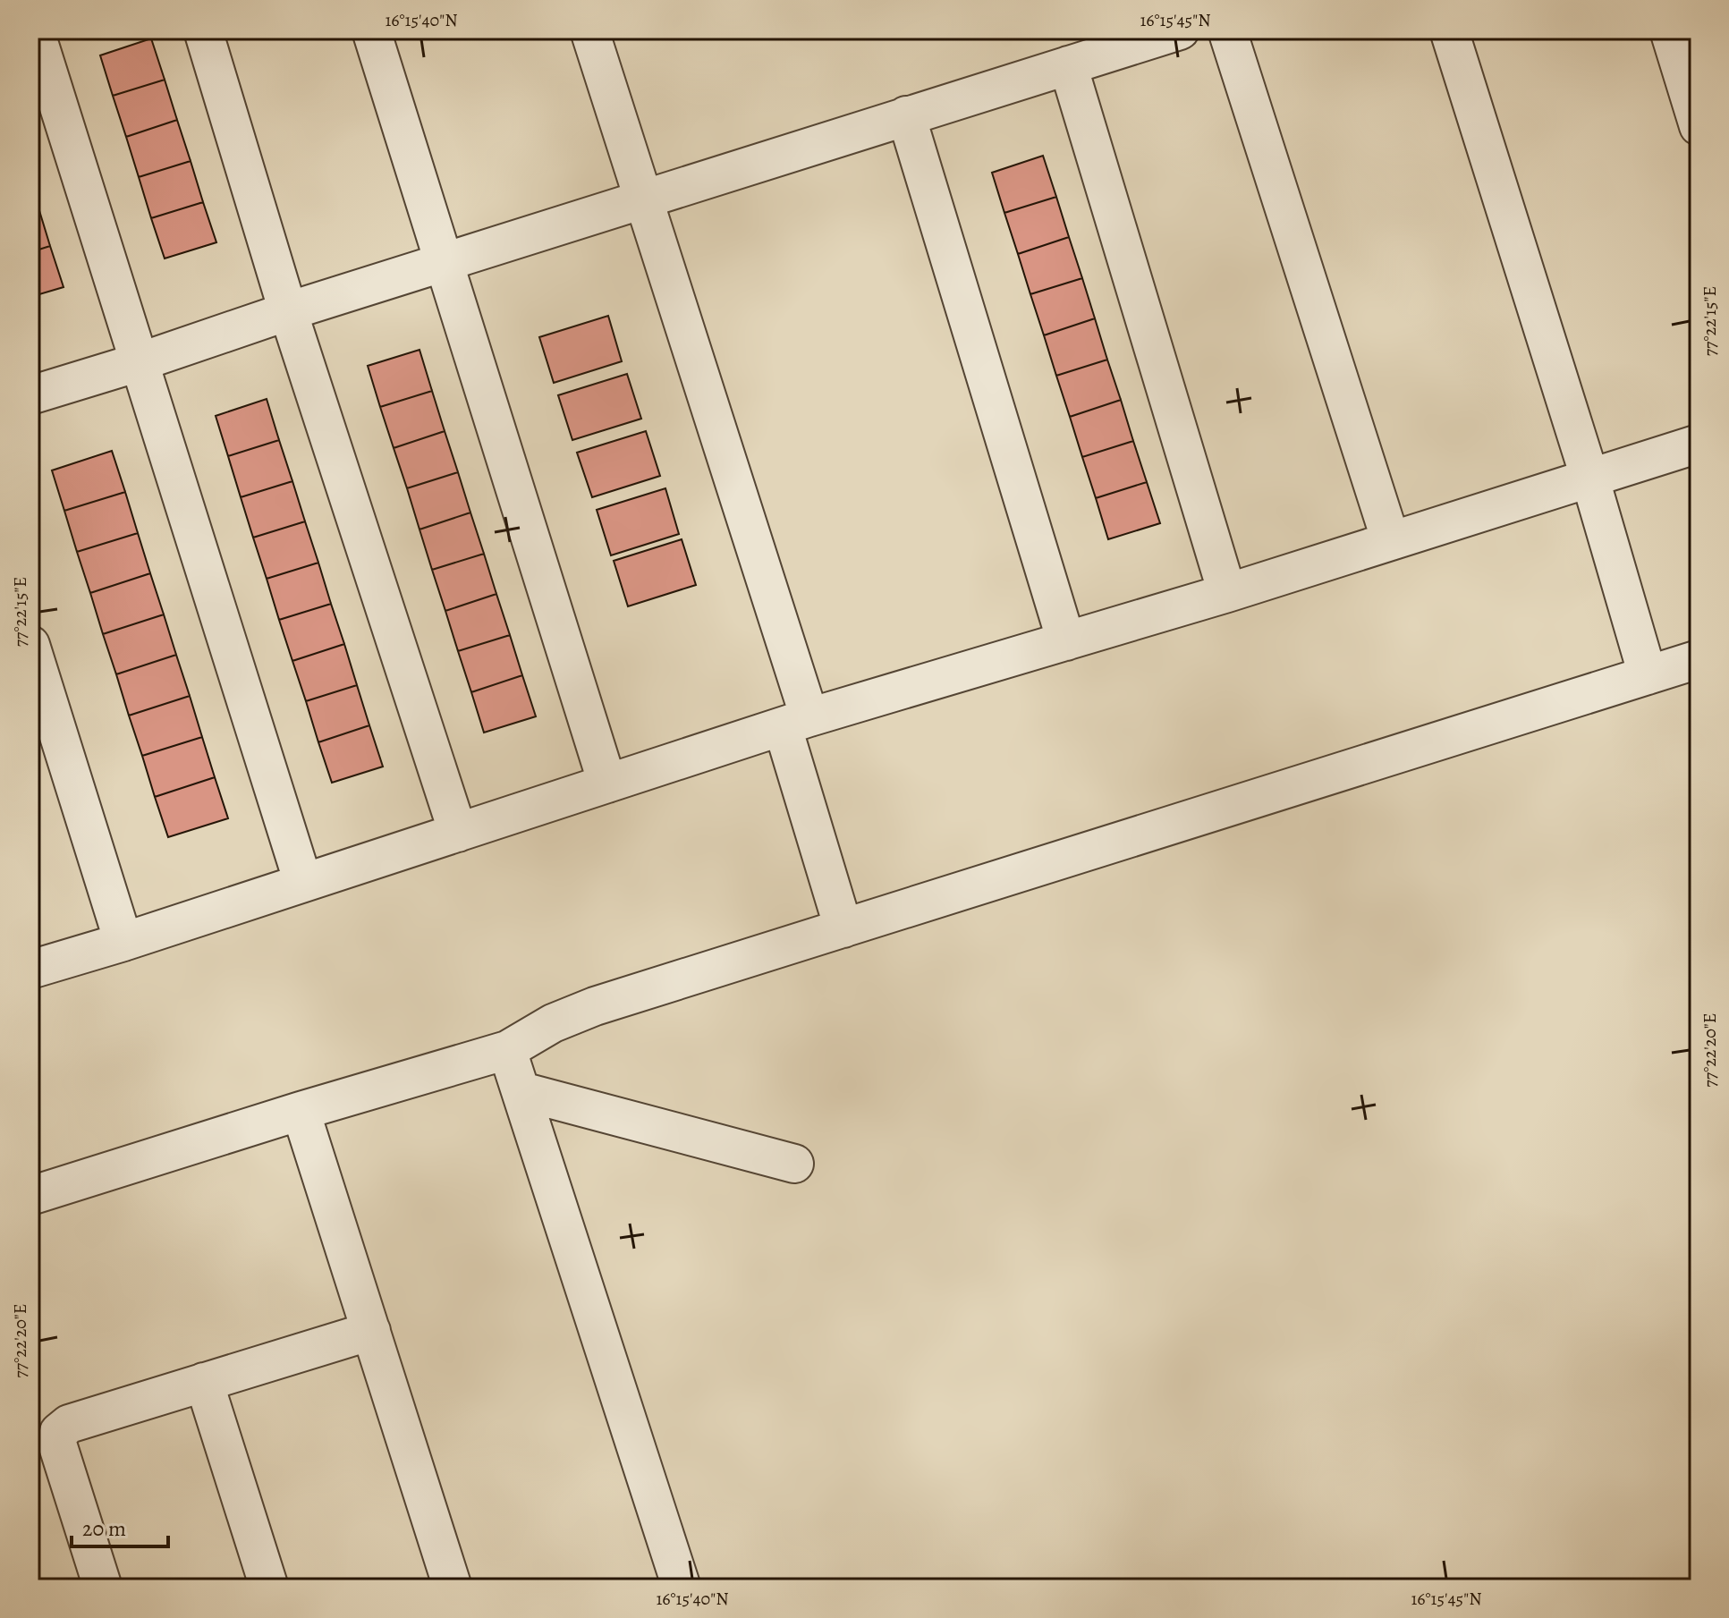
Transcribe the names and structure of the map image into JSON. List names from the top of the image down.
{
  "scale_bar": "20 m",
  "coordinates": [
    "16°15'40\"N",
    "16°15'45\"N",
    "77°22'15\"E",
    "77°22'20\"E"
  ]
}
